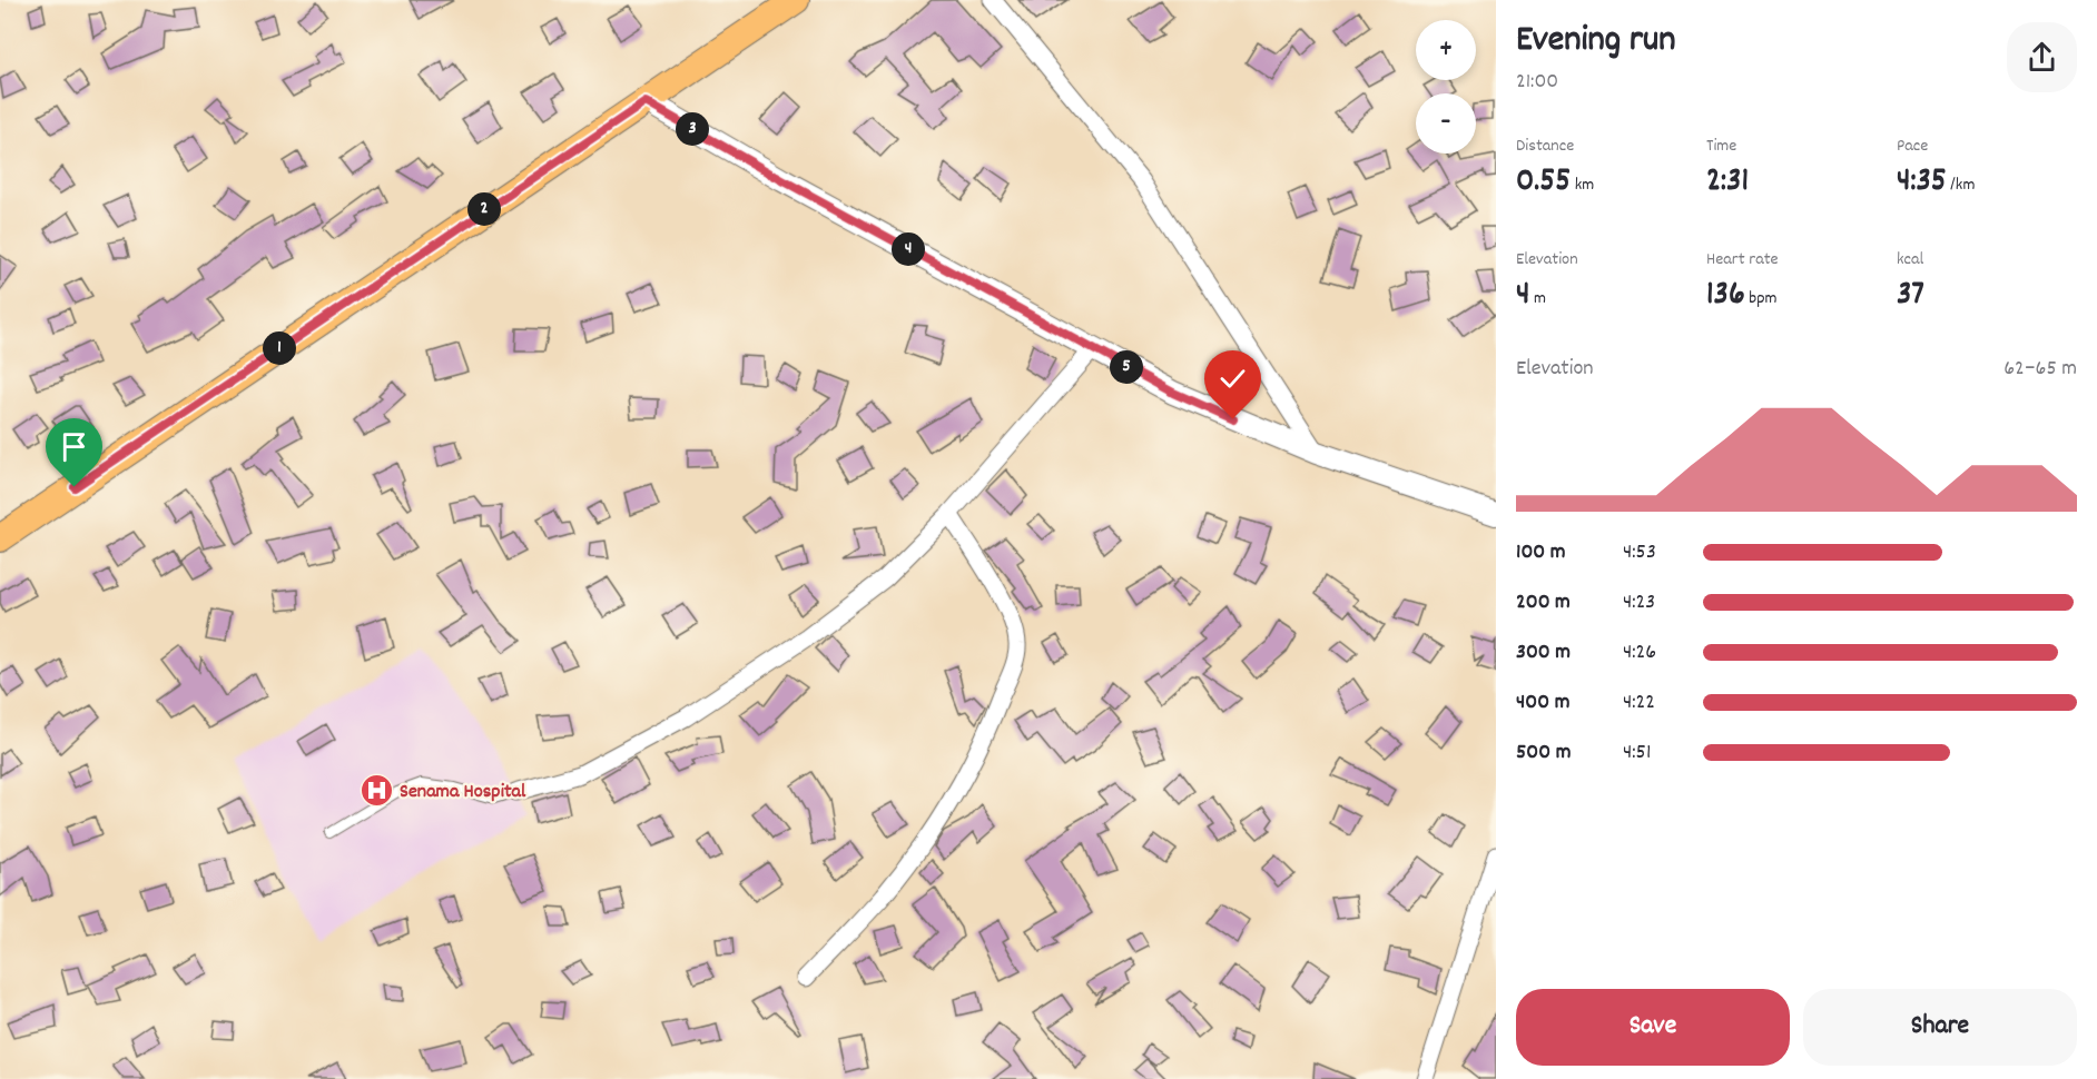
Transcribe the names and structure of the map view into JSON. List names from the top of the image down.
{
  "places": {
    "hospital": ["Senama Hospital"]
  },
  "page": {
    "heading": ["Evening run", "21:00"],
    "map_buttons": ["+", "−"],
    "pins": [
      "3",
      "2",
      "4",
      "1",
      "5"
    ],
    "stats": [
      ["Distance", "0.55 km"],
      ["Time", "2:31"],
      ["Pace", "4:35 /km"],
      ["Elevation", "4 m"],
      ["Heart rate", "136 bpm"],
      ["kcal", "37"]
    ],
    "chart": ["Elevation", "62–65 m"],
    "list": [
      {
        "name": "100 m",
        "note": "4:53"
      },
      {
        "name": "200 m",
        "note": "4:23"
      },
      {
        "name": "300 m",
        "note": "4:26"
      },
      {
        "name": "400 m",
        "note": "4:22"
      },
      {
        "name": "500 m",
        "note": "4:51"
      }
    ],
    "buttons": ["Save", "Share"]
  }
}
